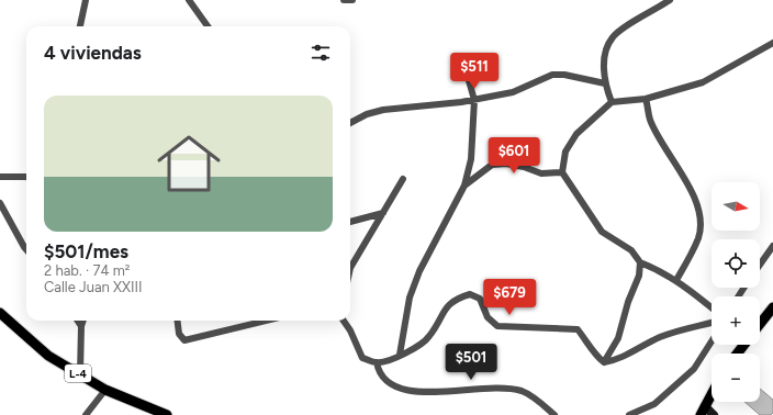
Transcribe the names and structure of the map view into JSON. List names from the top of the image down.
{
  "streets": {
    "main road": ["L-4"]
  },
  "north": "right",
  "page": {
    "heading": "4 viviendas",
    "price": [
      "$511",
      "$601",
      "$679",
      "$501"
    ],
    "list": [
      {
        "name": "$501/mes",
        "note": "2 hab. · 74 m² · Calle Juan XXIII"
      }
    ],
    "map_buttons": ["+", "−"]
  }
}
